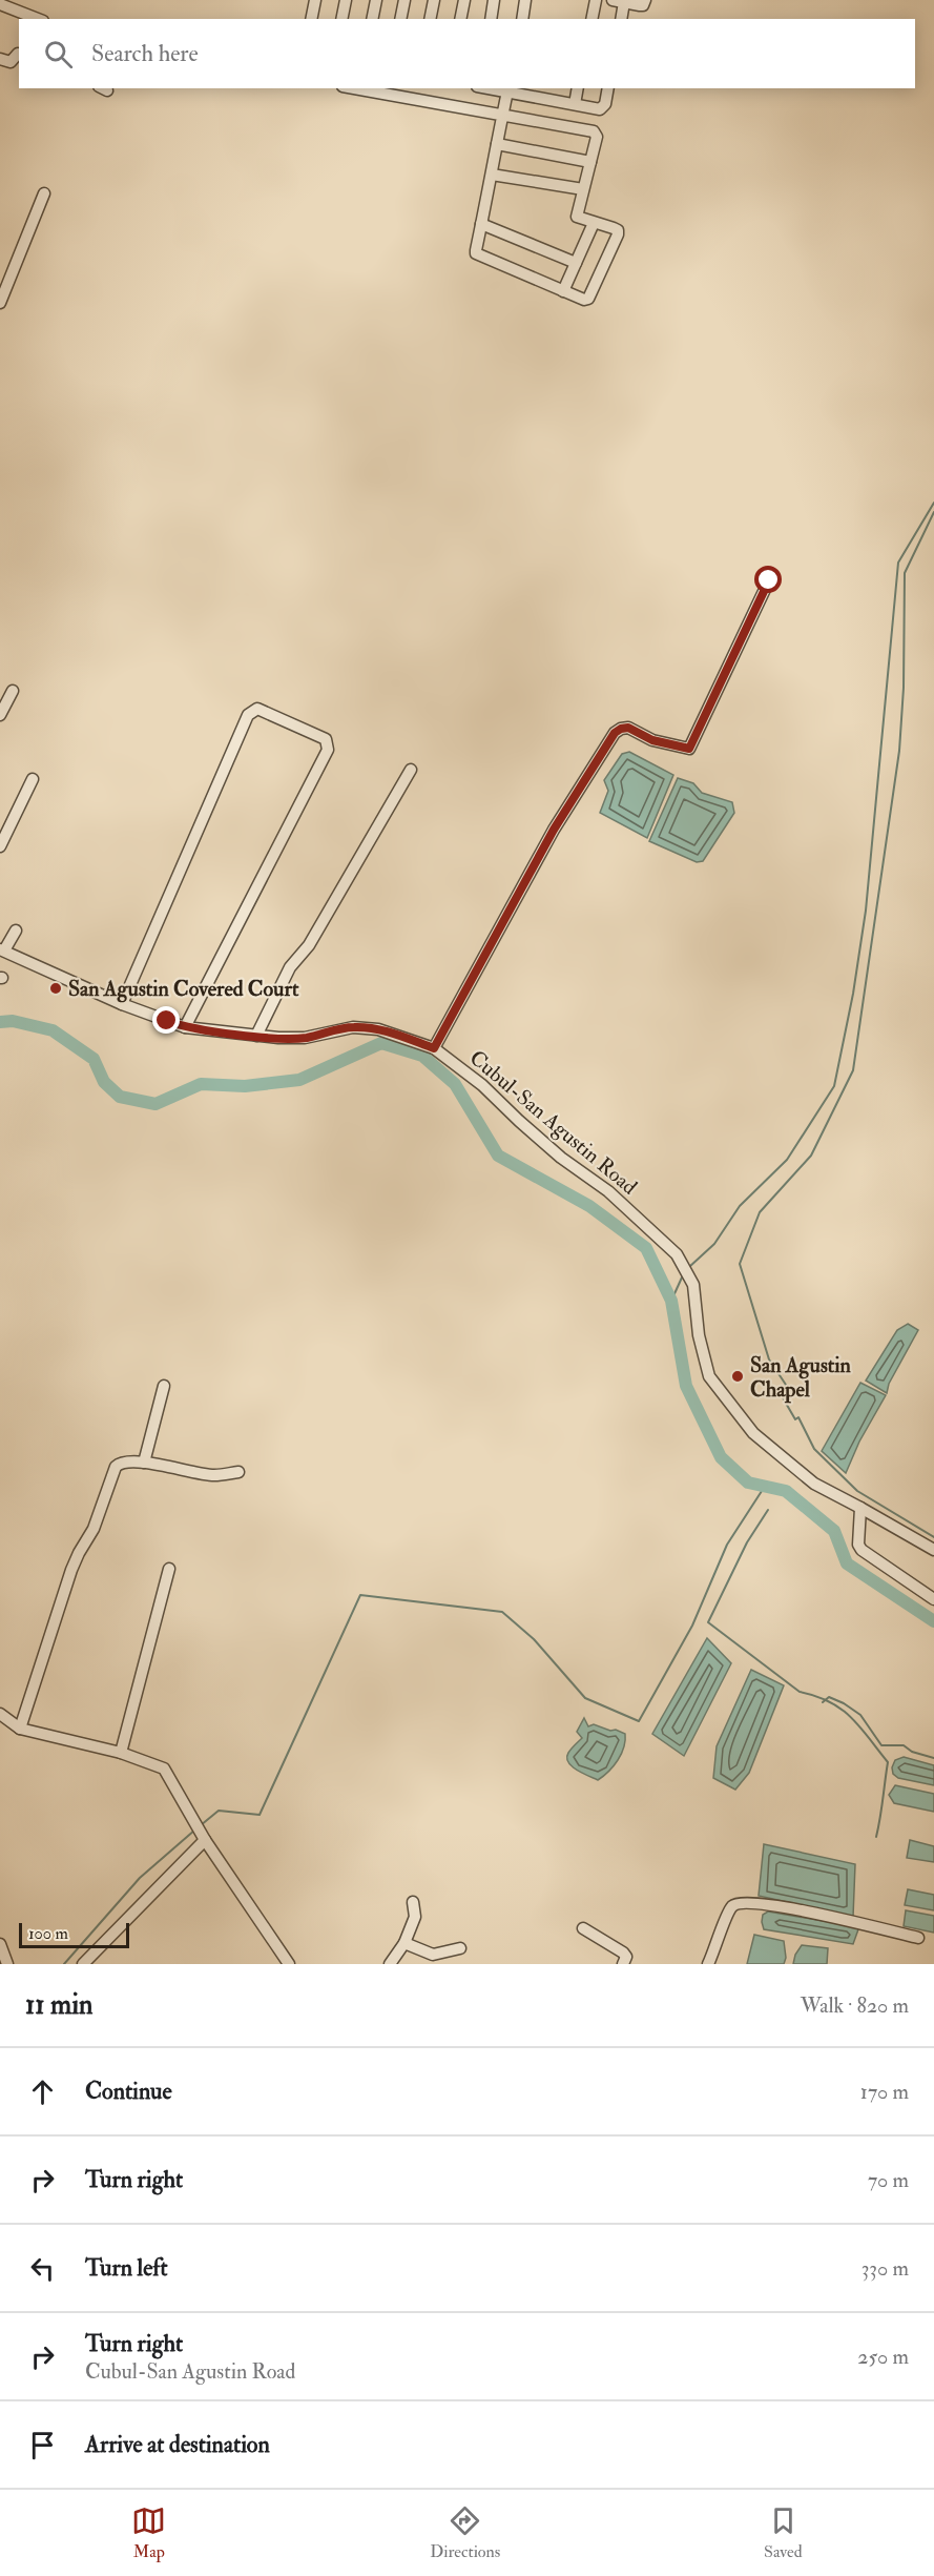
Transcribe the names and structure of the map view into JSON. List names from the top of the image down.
{
  "streets": {
    "street": ["Cubul-San Agustin Road"]
  },
  "places": ["San Agustin Covered Court", "San Agustin Chapel"],
  "scale_bar": "100 m",
  "page": {
    "search": "Search here",
    "scale": "100 m",
    "heading": ["11 min", "Walk · 820 m"],
    "list": [
      ["Continue", "170 m"],
      ["Turn right", "70 m"],
      ["Turn left", "330 m"],
      ["Turn right", "Cubul-San Agustin Road", "250 m"],
      "Arrive at destination"
    ],
    "nav": ["Map", "Directions", "Saved"]
  }
}
